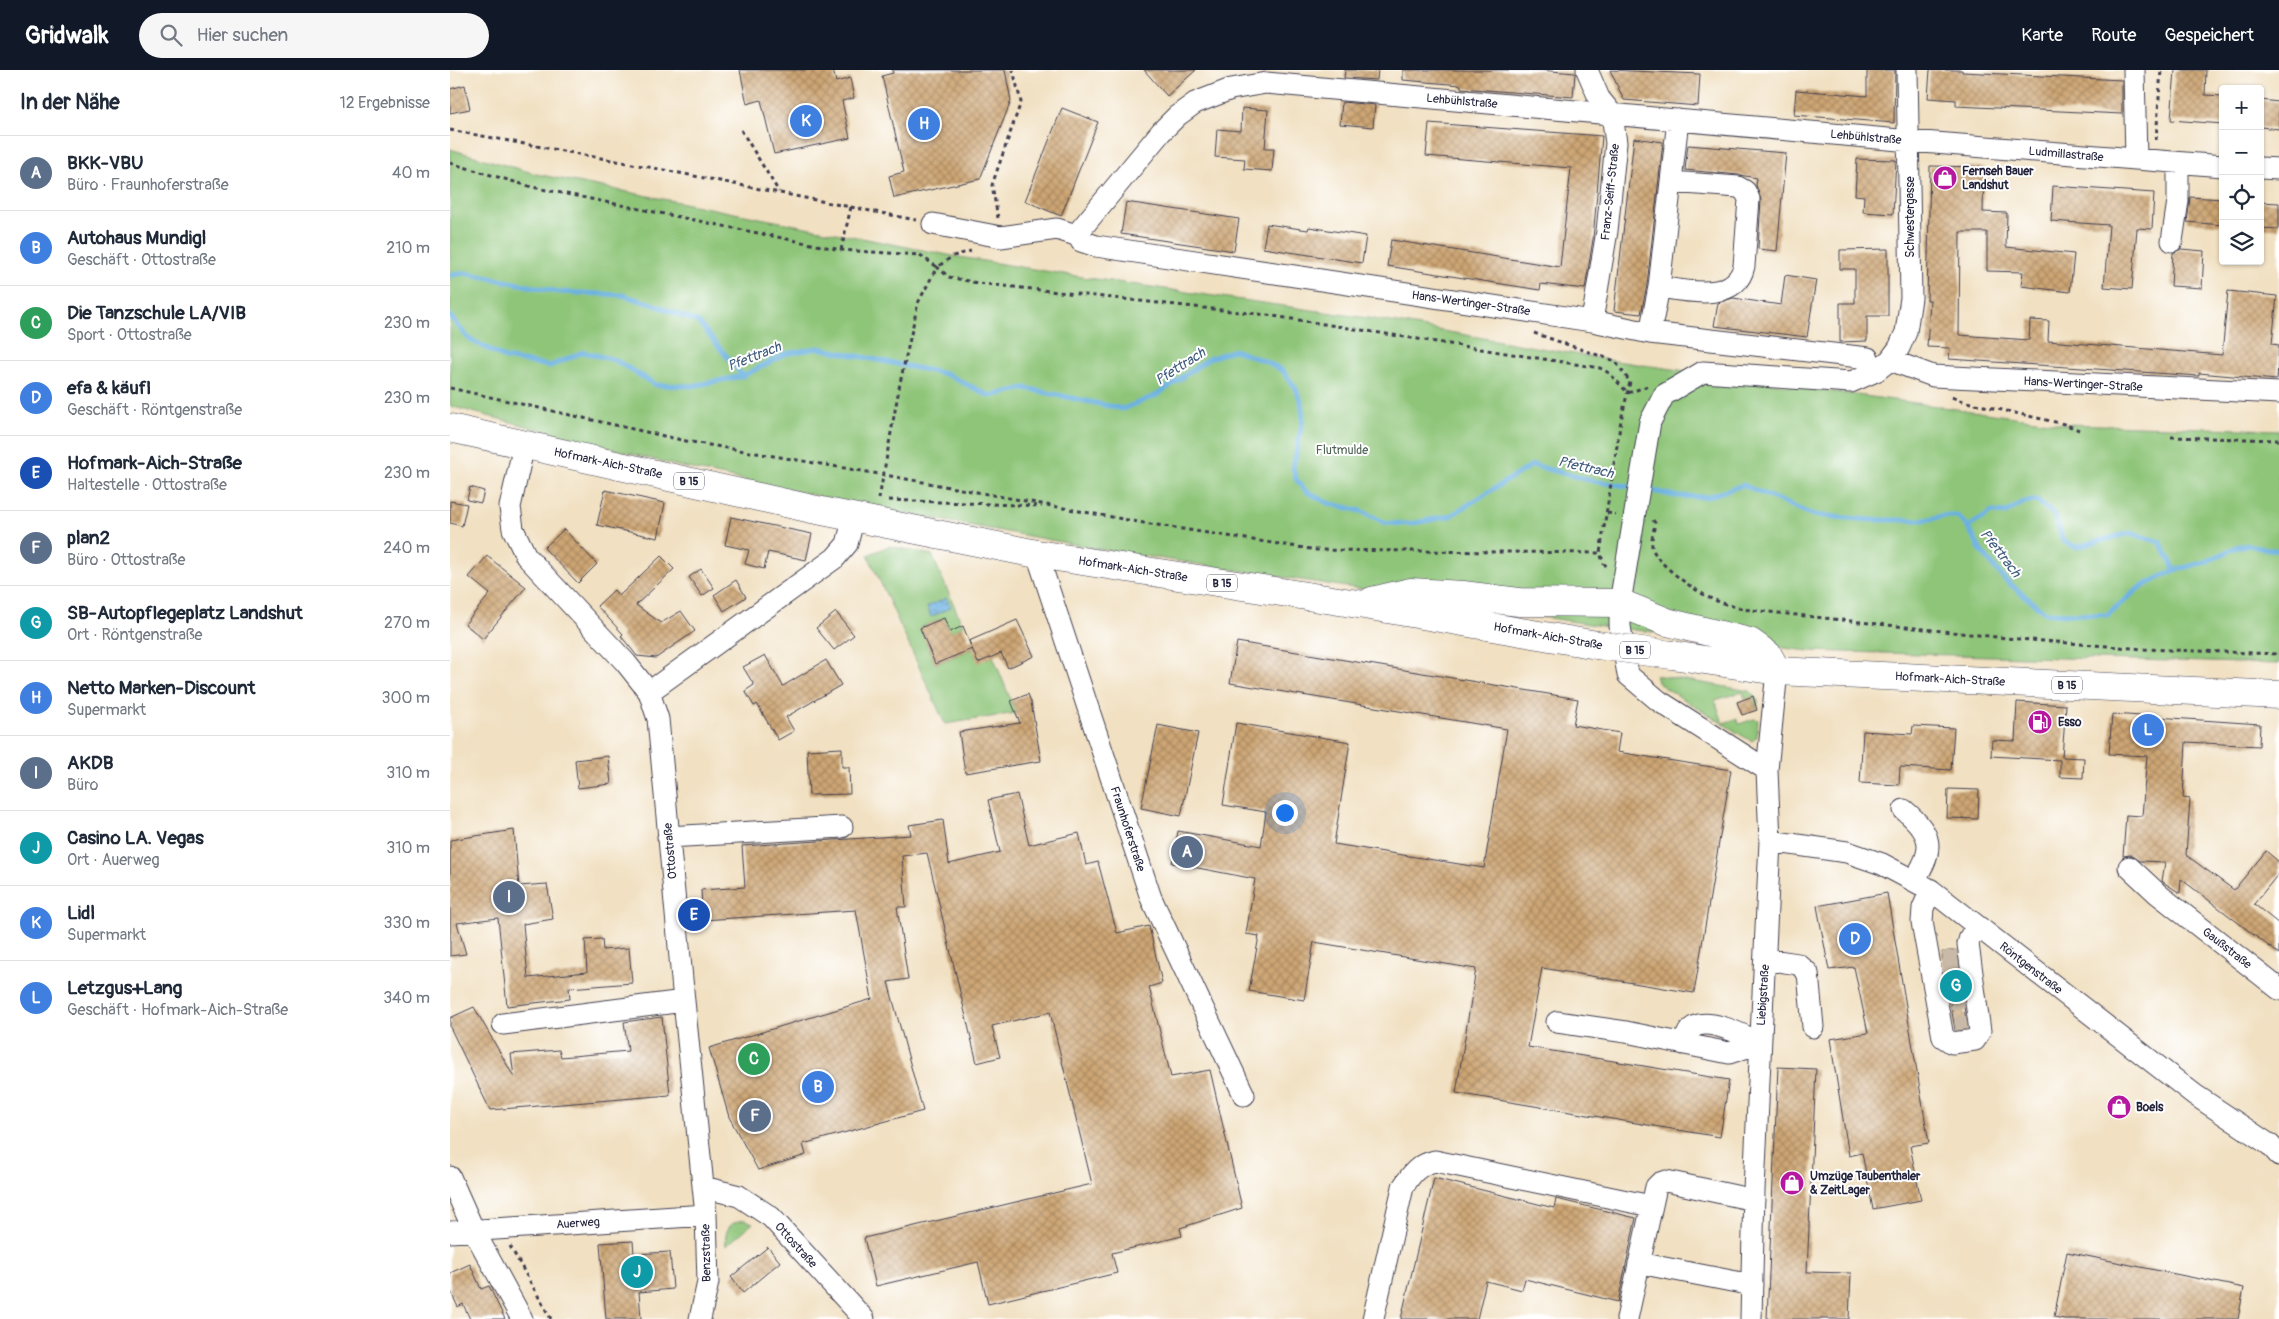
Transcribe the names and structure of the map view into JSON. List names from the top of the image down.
{
  "streets": {
    "main road": ["Hofmark-Aich-Straße", "B 15"],
    "street": [
      "Lehbühlstraße",
      "Ludmillastraße",
      "Franz-Seiff-Straße",
      "Schwestergasse",
      "Hans-Wertinger-Straße",
      "Fraunhoferstraße",
      "Ottostraße",
      "Gaußstraße",
      "Röntgenstraße",
      "Liebigstraße",
      "Auerweg",
      "Benzstraße"
    ]
  },
  "crossings": [
    ["Lehbühlstraße", "Ludmillastraße"],
    ["Lehbühlstraße", "Franz-Seiff-Straße"],
    ["Lehbühlstraße", "Schwestergasse"],
    ["Lehbühlstraße", "Hans-Wertinger-Straße"],
    ["Ludmillastraße", "Schwestergasse"],
    ["Franz-Seiff-Straße", "Hans-Wertinger-Straße"],
    ["Schwestergasse", "Hans-Wertinger-Straße"],
    ["Hofmark-Aich-Straße", "Fraunhoferstraße"],
    ["Hofmark-Aich-Straße", "Ottostraße"],
    ["Hofmark-Aich-Straße", "Liebigstraße"],
    ["Ottostraße", "Benzstraße"],
    ["Röntgenstraße", "Liebigstraße"],
    ["Auerweg", "Benzstraße"]
  ],
  "water": ["Pfettrach"],
  "parks": ["Flutmulde"],
  "places": {
    "shop": ["Fernseh Bauer Landshut", "Boels", "Umzüge Taubenthaler & ZeitLager"],
    "fuel station": ["Esso"]
  },
  "page": {
    "header": "Gridwalk",
    "search": "Hier suchen",
    "nav": ["Karte", "Route", "Gespeichert"],
    "heading": ["In der Nähe", "12 Ergebnisse"],
    "map_buttons": ["+", "−"],
    "pins": [
      "K",
      "H",
      "L",
      "A",
      "I",
      "E",
      "D",
      "G",
      "C",
      "B",
      "F",
      "J"
    ],
    "list": [
      {
        "mark": "A",
        "name": "BKK-VBU",
        "note": "Büro · Fraunhoferstraße",
        "value": "40 m"
      },
      {
        "mark": "B",
        "name": "Autohaus Mundigl",
        "note": "Geschäft · Ottostraße",
        "value": "210 m"
      },
      {
        "mark": "C",
        "name": "Die Tanzschule LA/VIB",
        "note": "Sport · Ottostraße",
        "value": "230 m"
      },
      {
        "mark": "D",
        "name": "efa & käufl",
        "note": "Geschäft · Röntgenstraße",
        "value": "230 m"
      },
      {
        "mark": "E",
        "name": "Hofmark-Aich-Straße",
        "note": "Haltestelle · Ottostraße",
        "value": "230 m"
      },
      {
        "mark": "F",
        "name": "plan2",
        "note": "Büro · Ottostraße",
        "value": "240 m"
      },
      {
        "mark": "G",
        "name": "SB-Autopflegeplatz Landshut",
        "note": "Ort · Röntgenstraße",
        "value": "270 m"
      },
      {
        "mark": "H",
        "name": "Netto Marken-Discount",
        "note": "Supermarkt",
        "value": "300 m"
      },
      {
        "mark": "I",
        "name": "AKDB",
        "note": "Büro",
        "value": "310 m"
      },
      {
        "mark": "J",
        "name": "Casino LA. Vegas",
        "note": "Ort · Auerweg",
        "value": "310 m"
      },
      {
        "mark": "K",
        "name": "Lidl",
        "note": "Supermarkt",
        "value": "330 m"
      },
      {
        "mark": "L",
        "name": "Letzgus+Lang",
        "note": "Geschäft · Hofmark-Aich-Straße",
        "value": "340 m"
      }
    ]
  }
}
